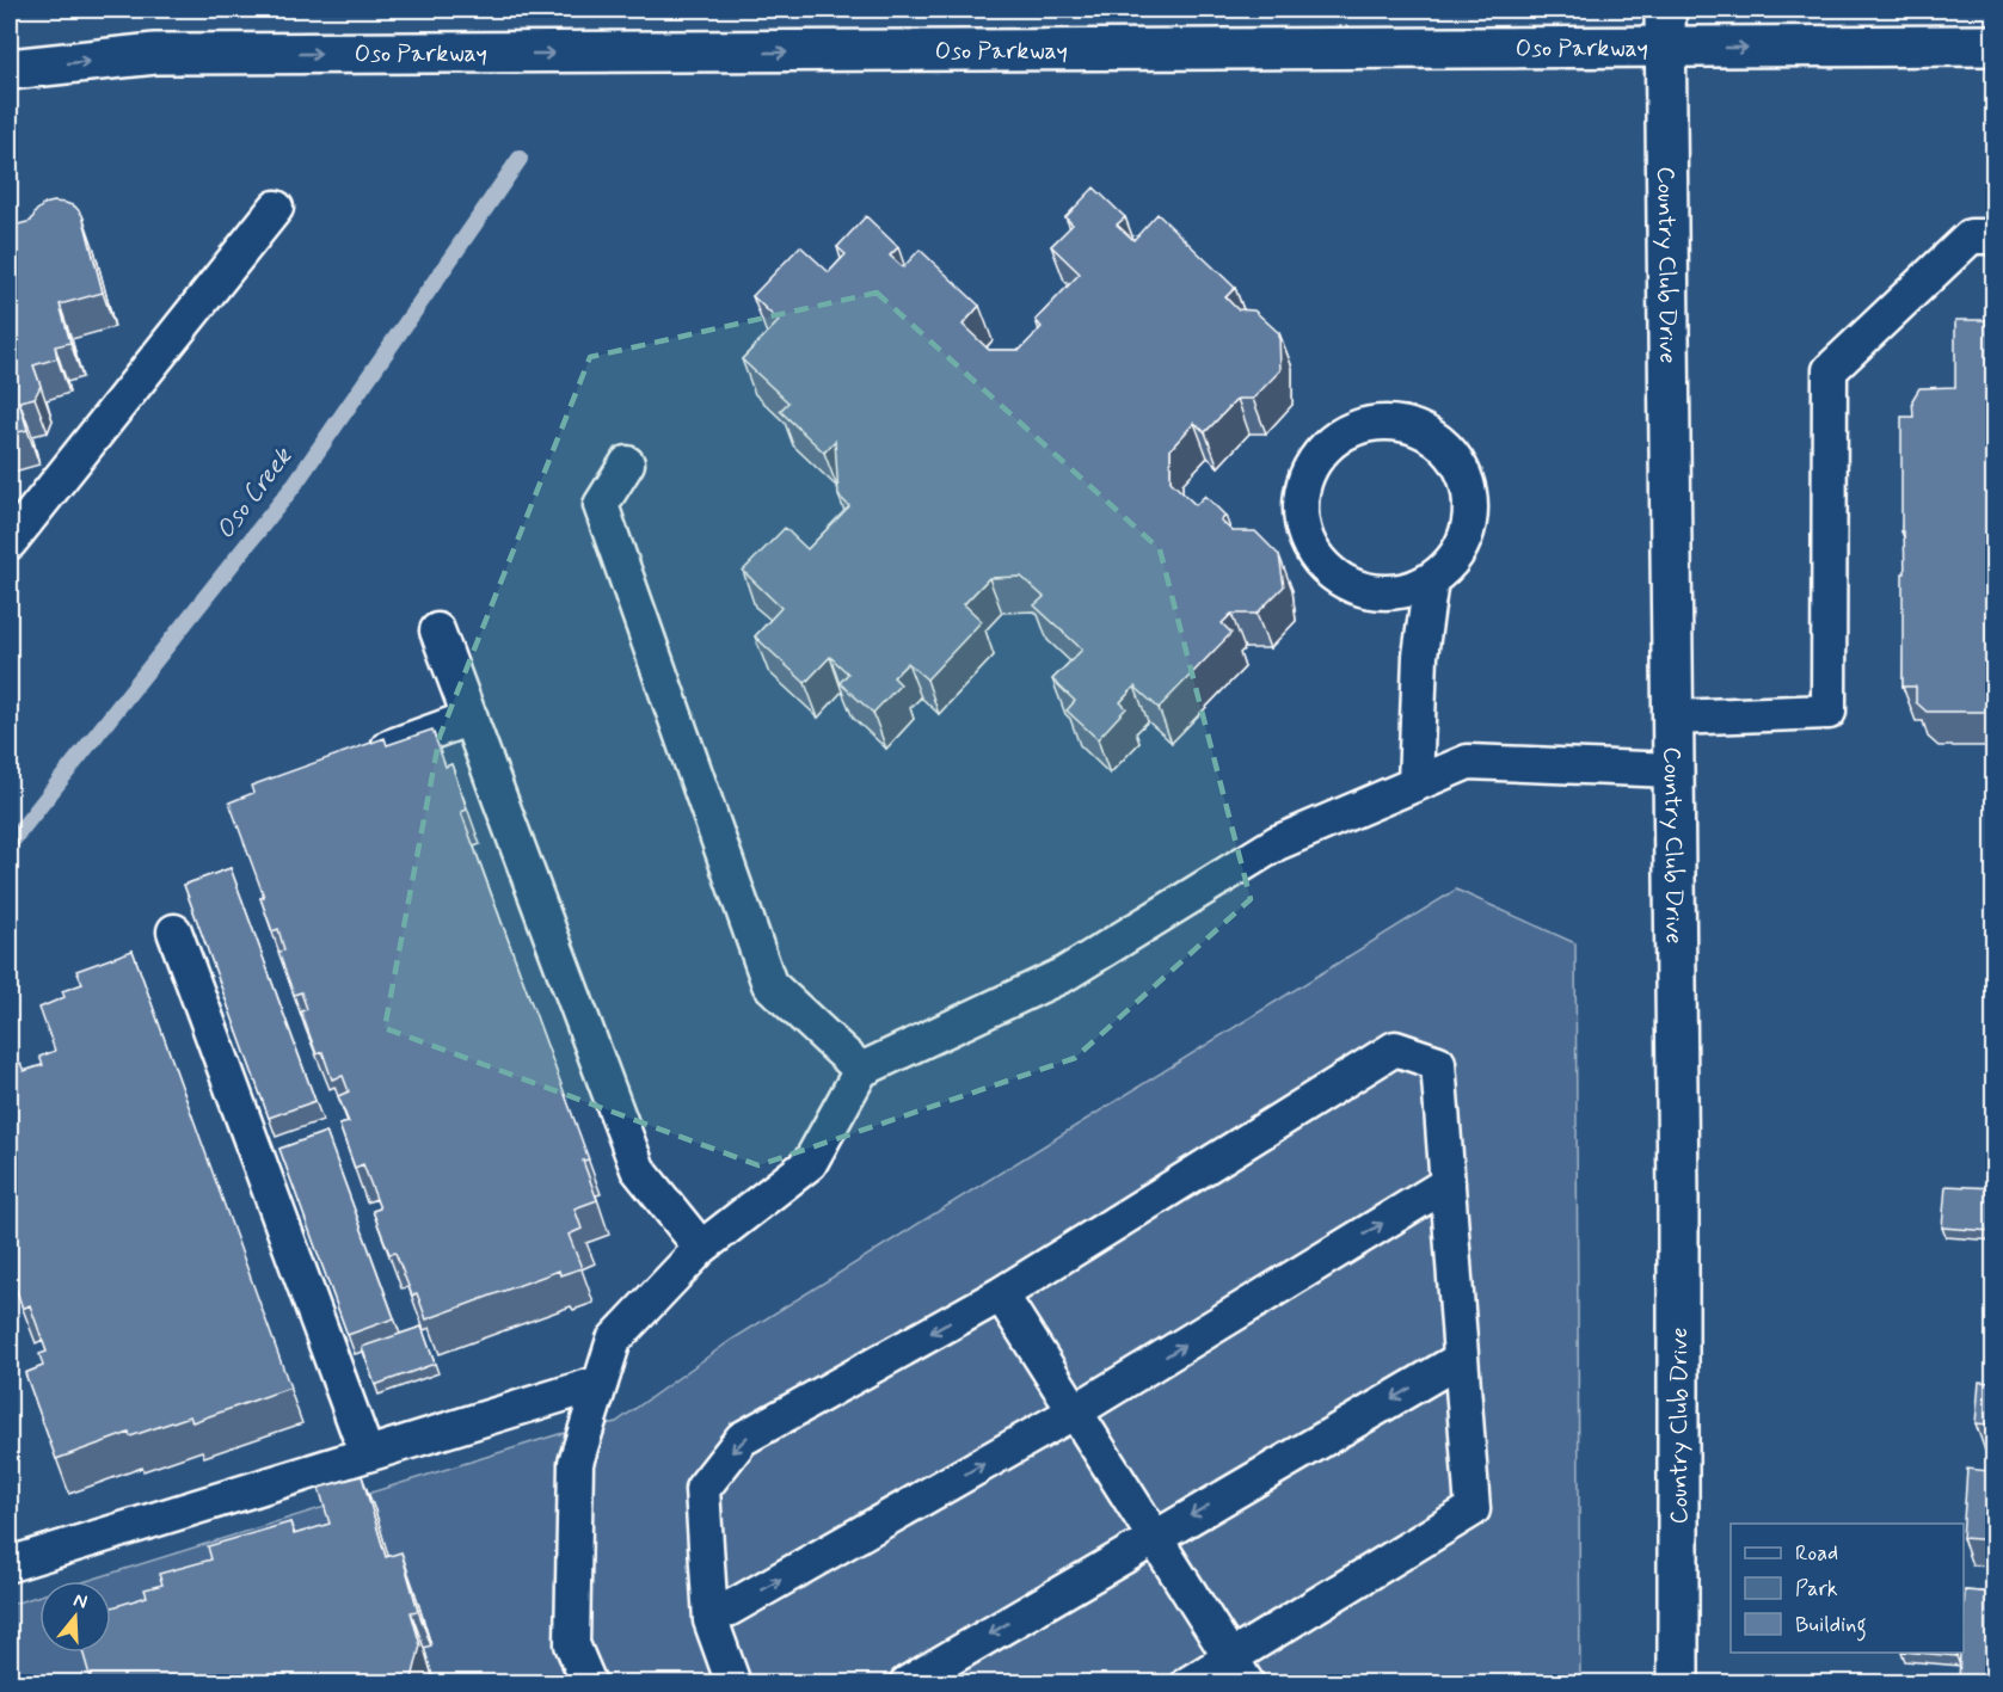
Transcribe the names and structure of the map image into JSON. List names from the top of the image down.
{
  "streets": {
    "main road": ["Oso Parkway", "Country Club Drive"]
  },
  "crossings": [
    ["Oso Parkway", "Country Club Drive"]
  ],
  "one_way": ["Oso Parkway"],
  "water": ["Oso Creek"],
  "legend": ["Road", "Park", "Building"],
  "north": "top"
}
